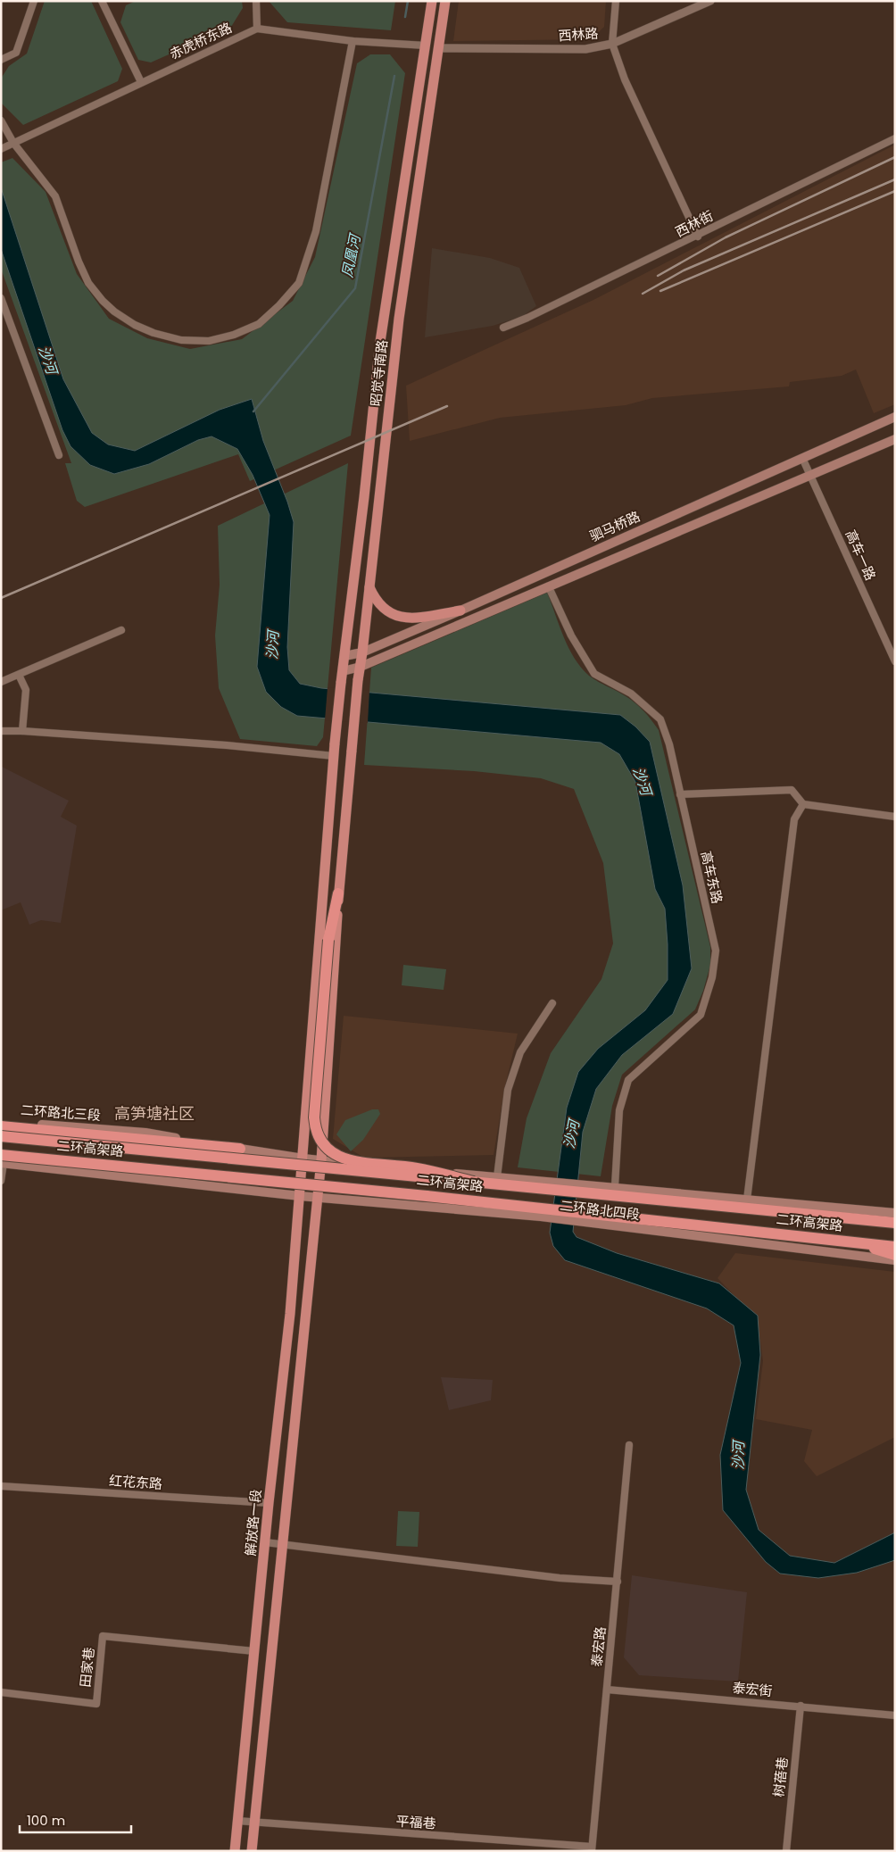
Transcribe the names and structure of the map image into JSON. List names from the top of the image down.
{
  "streets": {
    "highway": ["二环高架路"],
    "main road": [
      "昭觉寺南路",
      "驷马桥路",
      "二环路北三段",
      "二环路北四段",
      "解放路一段"
    ],
    "street": [
      "西林路",
      "赤虎桥东路",
      "西林街",
      "高车一路",
      "高车东路",
      "红花东路",
      "泰宏路",
      "田家巷",
      "泰宏街",
      "树蓓巷",
      "平福巷"
    ]
  },
  "crossings": [
    ["西林路", "昭觉寺南路"],
    ["昭觉寺南路", "驷马桥路"],
    ["昭觉寺南路", "二环路北四段"],
    ["昭觉寺南路", "解放路一段"],
    ["驷马桥路", "高车一路"],
    ["高车东路", "二环路北四段"],
    ["二环路北三段", "二环路北四段"],
    ["二环路北三段", "解放路一段"],
    ["二环路北四段", "解放路一段"],
    ["红花东路", "解放路一段"],
    ["解放路一段", "田家巷"],
    ["解放路一段", "平福巷"],
    ["泰宏路", "泰宏街"],
    ["泰宏路", "平福巷"],
    ["泰宏街", "树蓓巷"]
  ],
  "districts": ["高笋塘社区"],
  "water": ["凤凰河", "沙河"],
  "scale_bar": "100 m"
}
